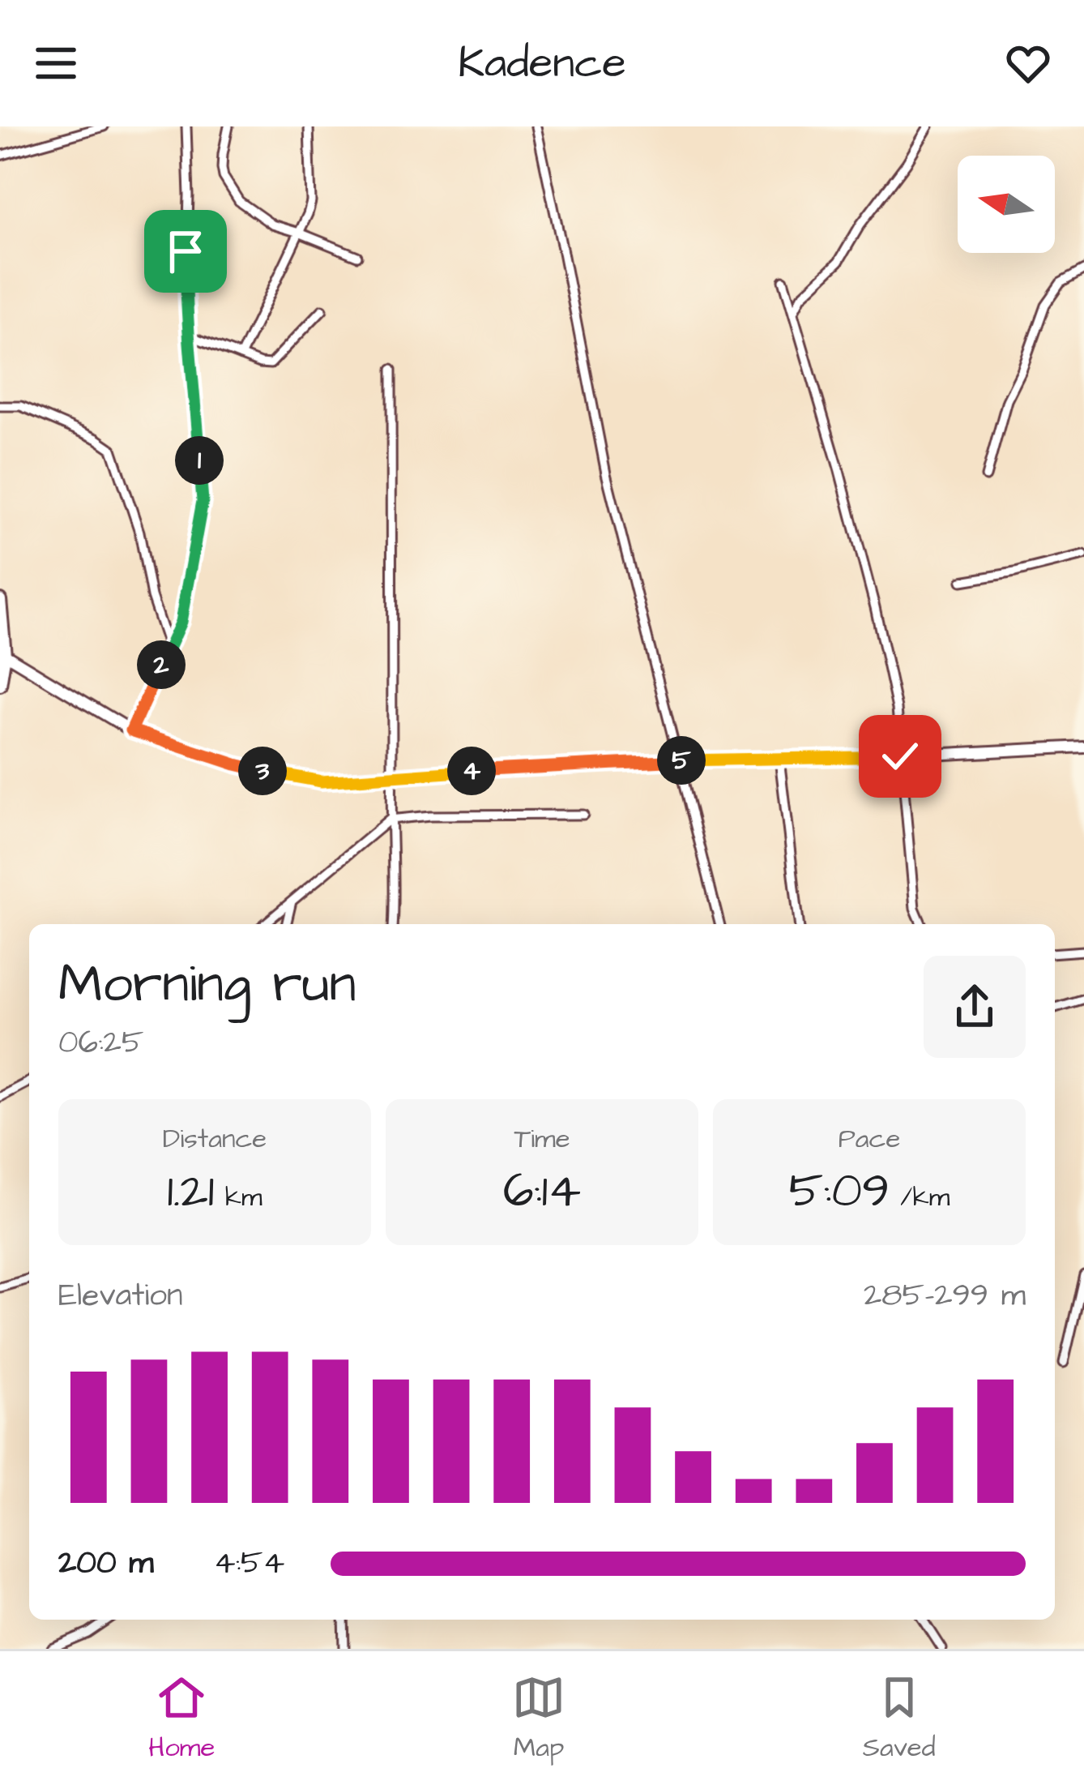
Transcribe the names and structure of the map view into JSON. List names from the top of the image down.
{
  "north": "left",
  "page": {
    "header": "Kadence",
    "pins": [
      "1",
      "2",
      "5",
      "3",
      "4"
    ],
    "heading": ["Morning run", "06:25"],
    "stats": [
      ["Distance", "1.21 km"],
      ["Time", "6:14"],
      ["Pace", "5:09 /km"]
    ],
    "chart": ["Elevation", "285–299 m"],
    "list": [
      {
        "name": "200 m",
        "note": "4:54"
      }
    ],
    "tabs": ["Home", "Map", "Saved"]
  }
}
